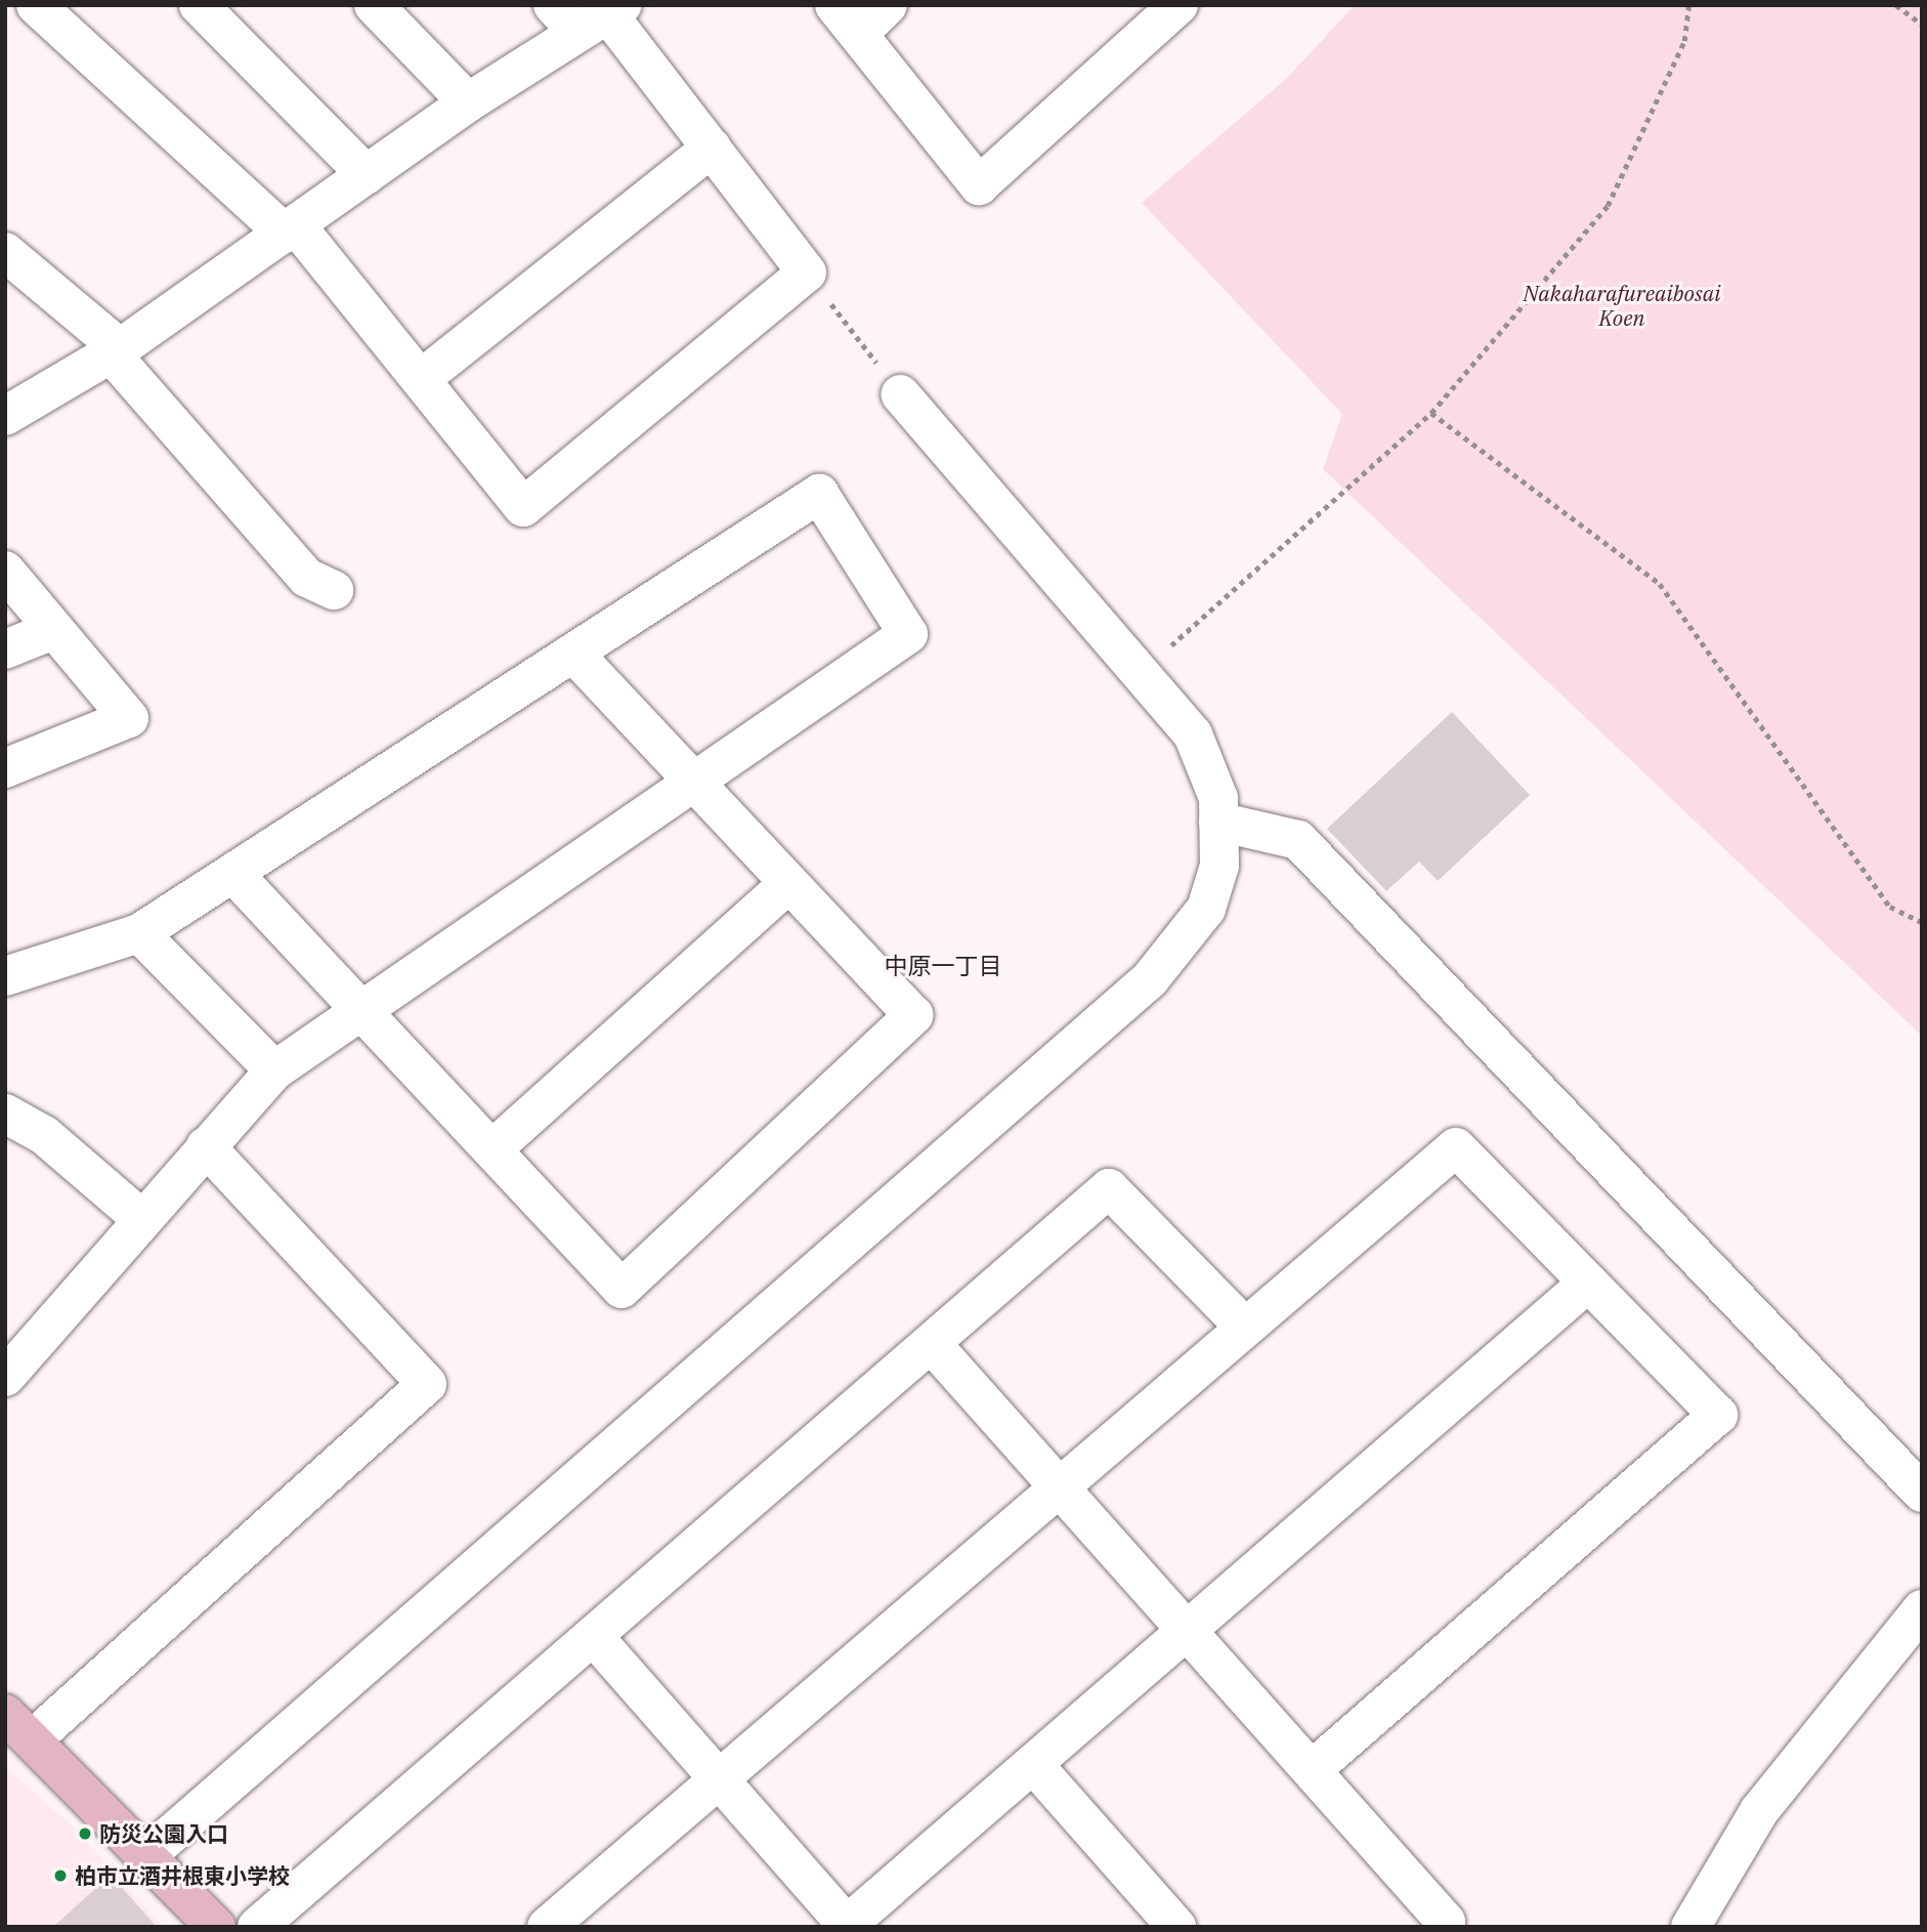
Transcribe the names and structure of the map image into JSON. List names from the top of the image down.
{
  "districts": ["中原一丁目"],
  "parks": ["Nakaharafureaibosai Koen"],
  "places": ["防災公園入口", "柏市立酒井根東小学校"]
}
